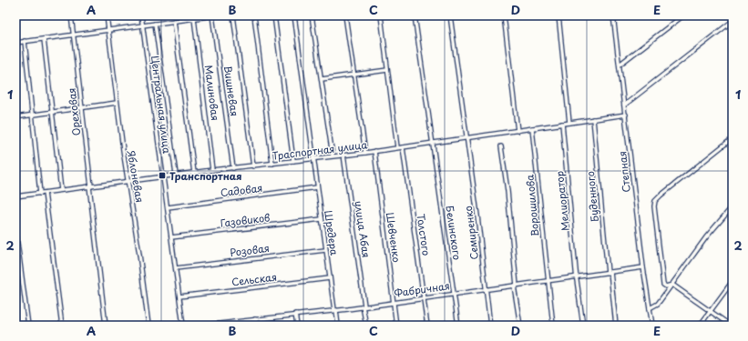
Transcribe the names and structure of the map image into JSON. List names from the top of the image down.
{
  "streets": {
    "street": [
      "Вишневая",
      "Малиновая",
      "Центральная улица",
      "Ореховая",
      "Траспортная улица",
      "Степная",
      "Яблоневая",
      "Садовая",
      "Буденного",
      "Мелиоратор",
      "Ворошилова",
      "Газовиков",
      "улица Абая",
      "Шредера",
      "Белинского",
      "Семиренко",
      "Толстого",
      "Шевченко",
      "Розовая",
      "Сельская",
      "Фабричная"
    ]
  },
  "crossings": [
    ["Вишневая", "Траспортная улица"],
    ["Малиновая", "Траспортная улица"],
    ["Центральная улица", "Траспортная улица"],
    ["Центральная улица", "Садовая"],
    ["Центральная улица", "Газовиков"],
    ["Центральная улица", "Розовая"],
    ["Центральная улица", "Сельская"],
    ["Ореховая", "Траспортная улица"],
    ["Траспортная улица", "Степная"],
    ["Траспортная улица", "Яблоневая"],
    ["Траспортная улица", "Буденного"],
    ["Траспортная улица", "Мелиоратор"],
    ["Траспортная улица", "Ворошилова"],
    ["Траспортная улица", "улица Абая"],
    ["Траспортная улица", "Шредера"],
    ["Траспортная улица", "Белинского"],
    ["Траспортная улица", "Семиренко"],
    ["Траспортная улица", "Толстого"],
    ["Траспортная улица", "Шевченко"],
    ["Степная", "Фабричная"],
    ["Садовая", "Шредера"],
    ["Буденного", "Фабричная"],
    ["Мелиоратор", "Фабричная"],
    ["Ворошилова", "Фабричная"],
    ["Газовиков", "Шредера"],
    ["улица Абая", "Фабричная"],
    ["Шредера", "Розовая"],
    ["Шредера", "Сельская"],
    ["Шредера", "Фабричная"],
    ["Белинского", "Фабричная"],
    ["Семиренко", "Фабричная"],
    ["Толстого", "Фабричная"],
    ["Шевченко", "Фабричная"]
  ],
  "places": {
    "transit": ["Транспортная"]
  },
  "grid": {
    "columns": [
      "A",
      "B",
      "C",
      "D",
      "E"
    ],
    "rows": ["1", "2"]
  }
}
